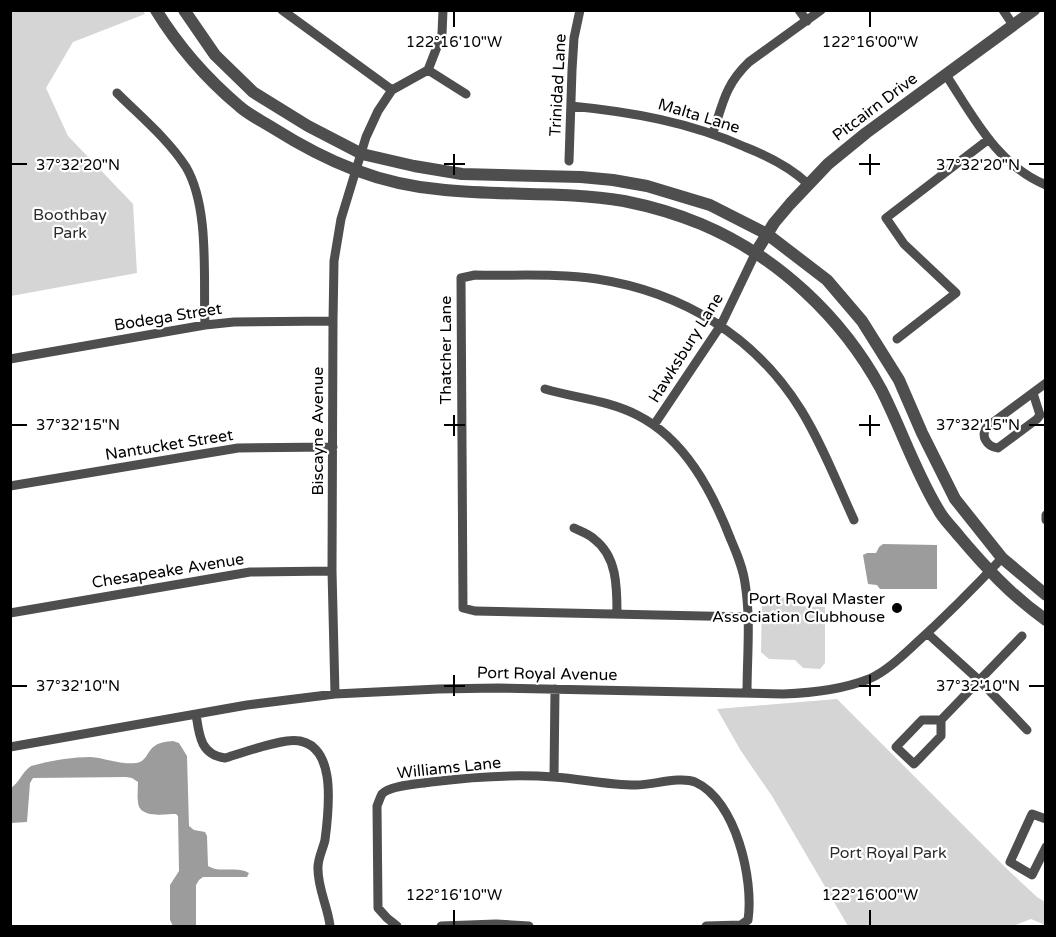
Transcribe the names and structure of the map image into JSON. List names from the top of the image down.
{
  "streets": {
    "street": [
      "Trinidad Lane",
      "Pitcairn Drive",
      "Malta Lane",
      "Bodega Street",
      "Hawksbury Lane",
      "Thatcher Lane",
      "Biscayne Avenue",
      "Nantucket Street",
      "Chesapeake Avenue",
      "Port Royal Avenue",
      "Williams Lane"
    ]
  },
  "crossings": [
    ["Trinidad Lane", "Malta Lane"],
    ["Pitcairn Drive", "Malta Lane"],
    ["Pitcairn Drive", "Hawksbury Lane"],
    ["Bodega Street", "Biscayne Avenue"],
    ["Hawksbury Lane", "Thatcher Lane"],
    ["Biscayne Avenue", "Nantucket Street"],
    ["Biscayne Avenue", "Chesapeake Avenue"],
    ["Biscayne Avenue", "Port Royal Avenue"]
  ],
  "parks": ["Boothbay Park", "Port Royal Park"],
  "places": ["Port Royal Master Association Clubhouse"],
  "coordinates": [
    "122°16'10\"W",
    "122°16'00\"W",
    "37°32'20\"N",
    "37°32'15\"N",
    "37°32'10\"N"
  ]
}
